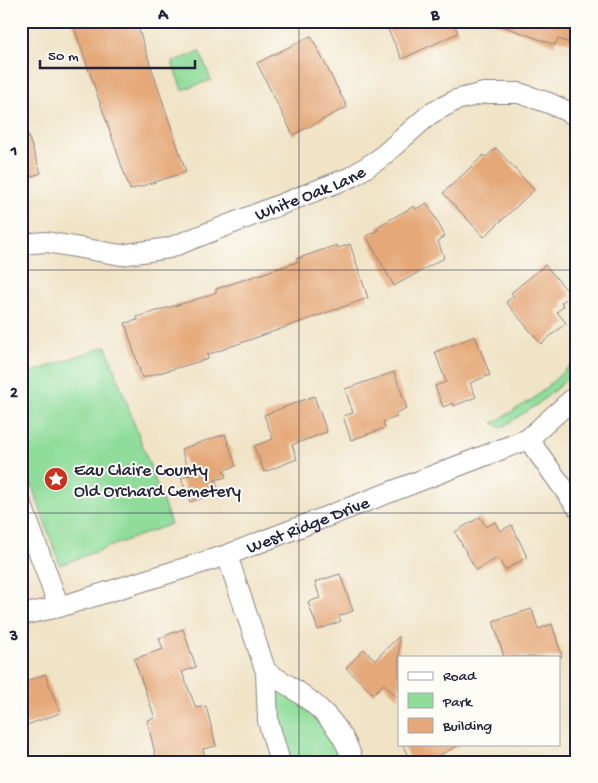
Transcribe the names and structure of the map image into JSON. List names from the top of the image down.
{
  "streets": {
    "street": ["White Oak Lane", "West Ridge Drive"]
  },
  "places": {
    "place": ["Eau Claire County Old Orchard Cemetery"]
  },
  "legend": ["Road", "Park", "Building"],
  "scale_bar": "50 m",
  "grid": {
    "columns": ["A", "B"],
    "rows": ["1", "2", "3"]
  }
}
